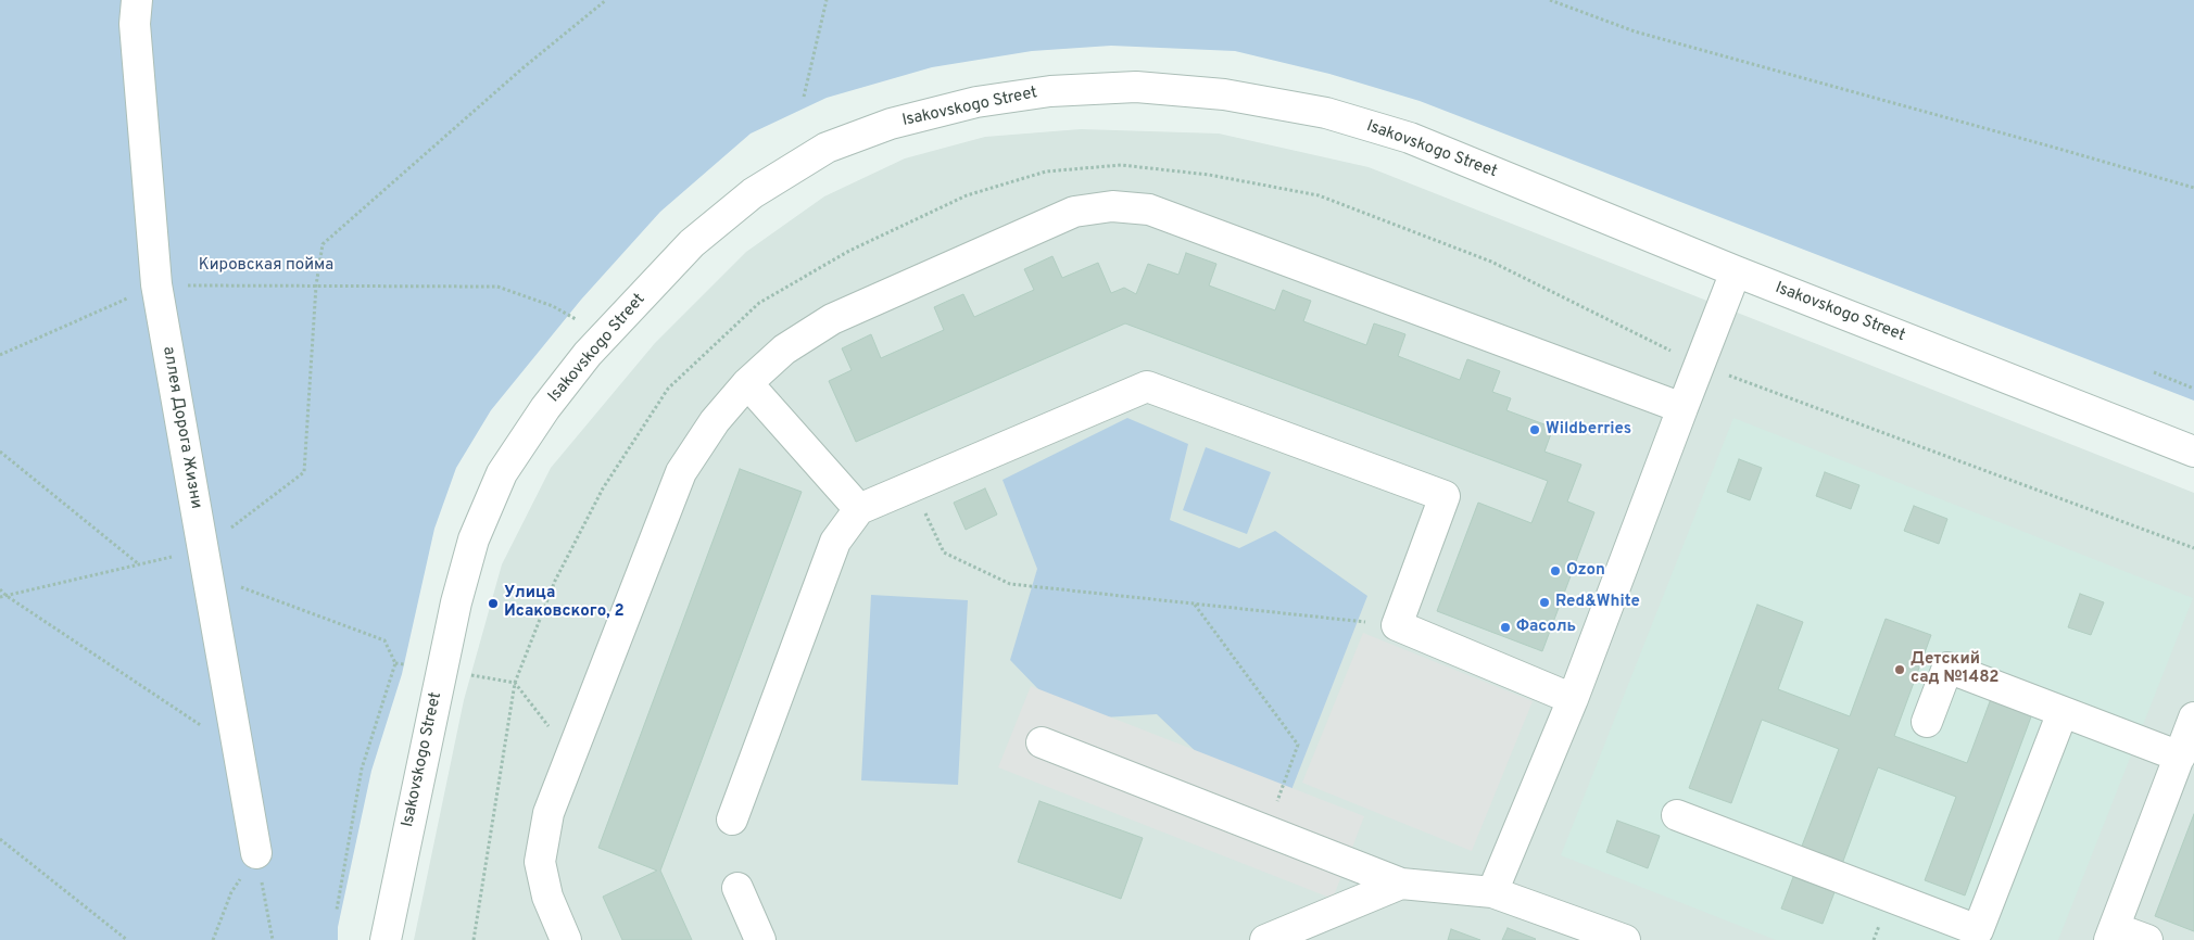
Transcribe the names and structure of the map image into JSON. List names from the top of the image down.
{
  "streets": {
    "street": ["Isakovskogo Street", "аллея Дорога Жизни"]
  },
  "parks": ["Кировская пойма"],
  "places": [
    "Wildberries",
    "Ozon",
    "Red&White",
    "Улица Исаковского, 2",
    "Фасоль",
    "Детский сад №1482"
  ]
}
